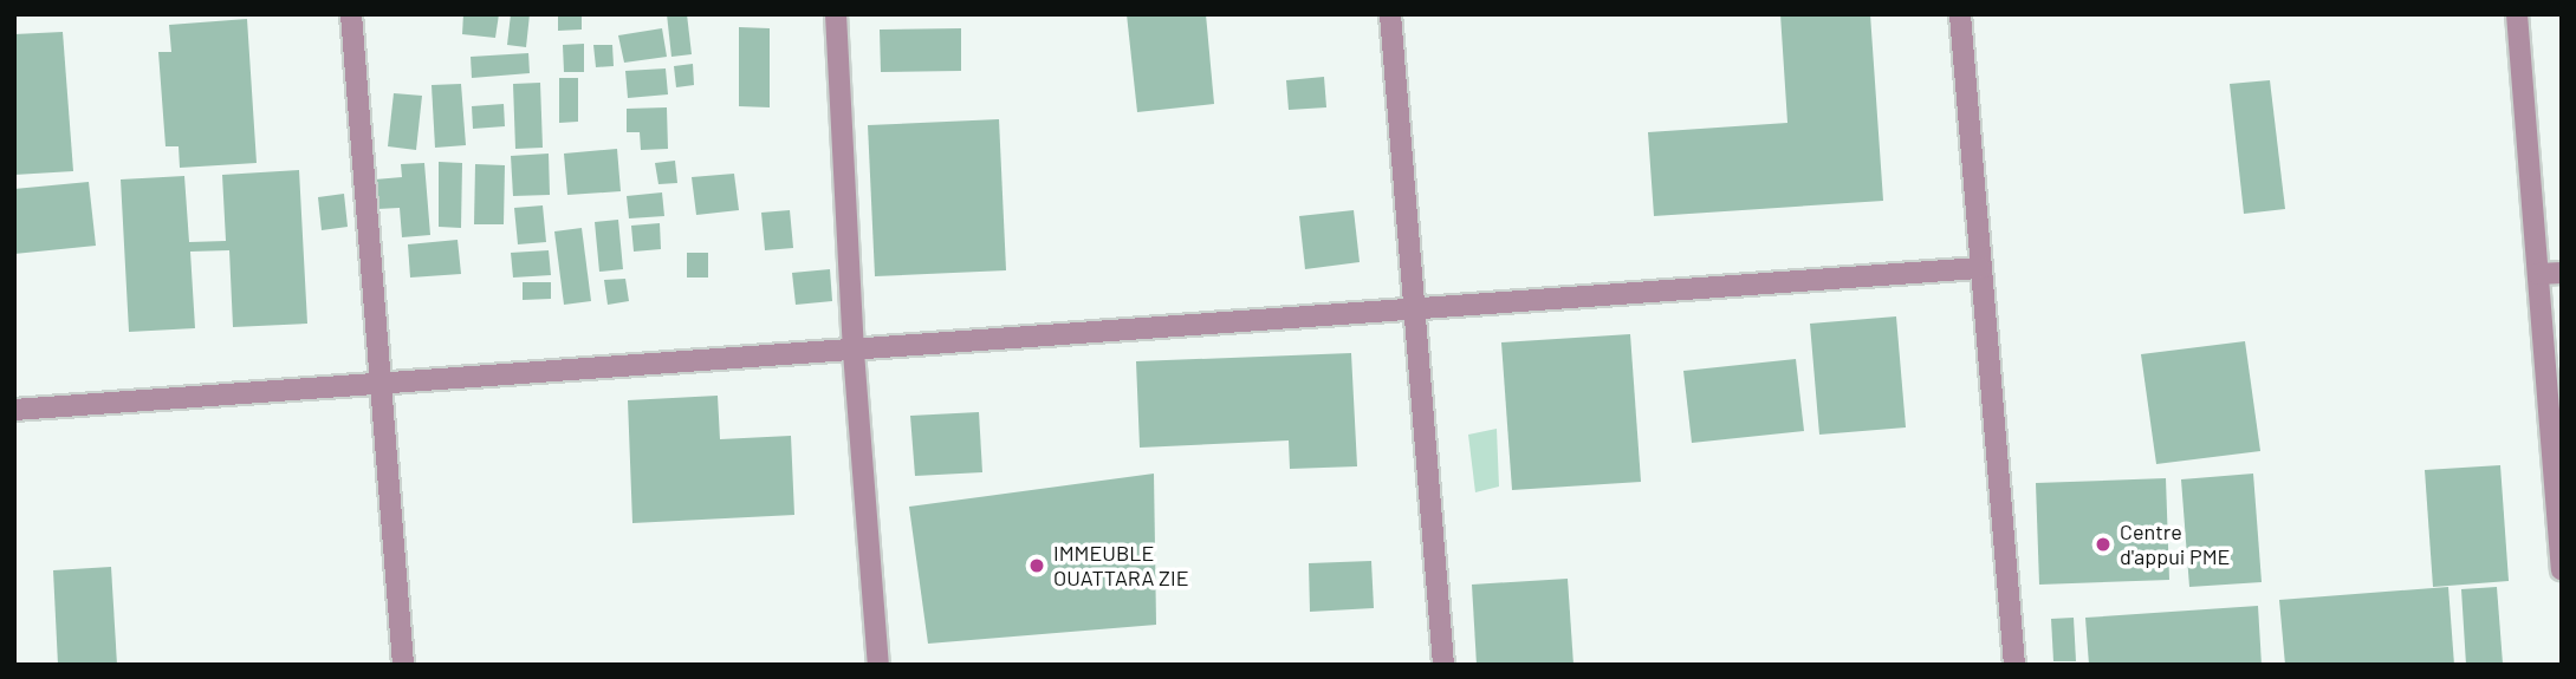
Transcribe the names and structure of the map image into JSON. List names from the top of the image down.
{
  "places": ["Centre d'appui PME", "IMMEUBLE OUATTARA ZIE"]
}
